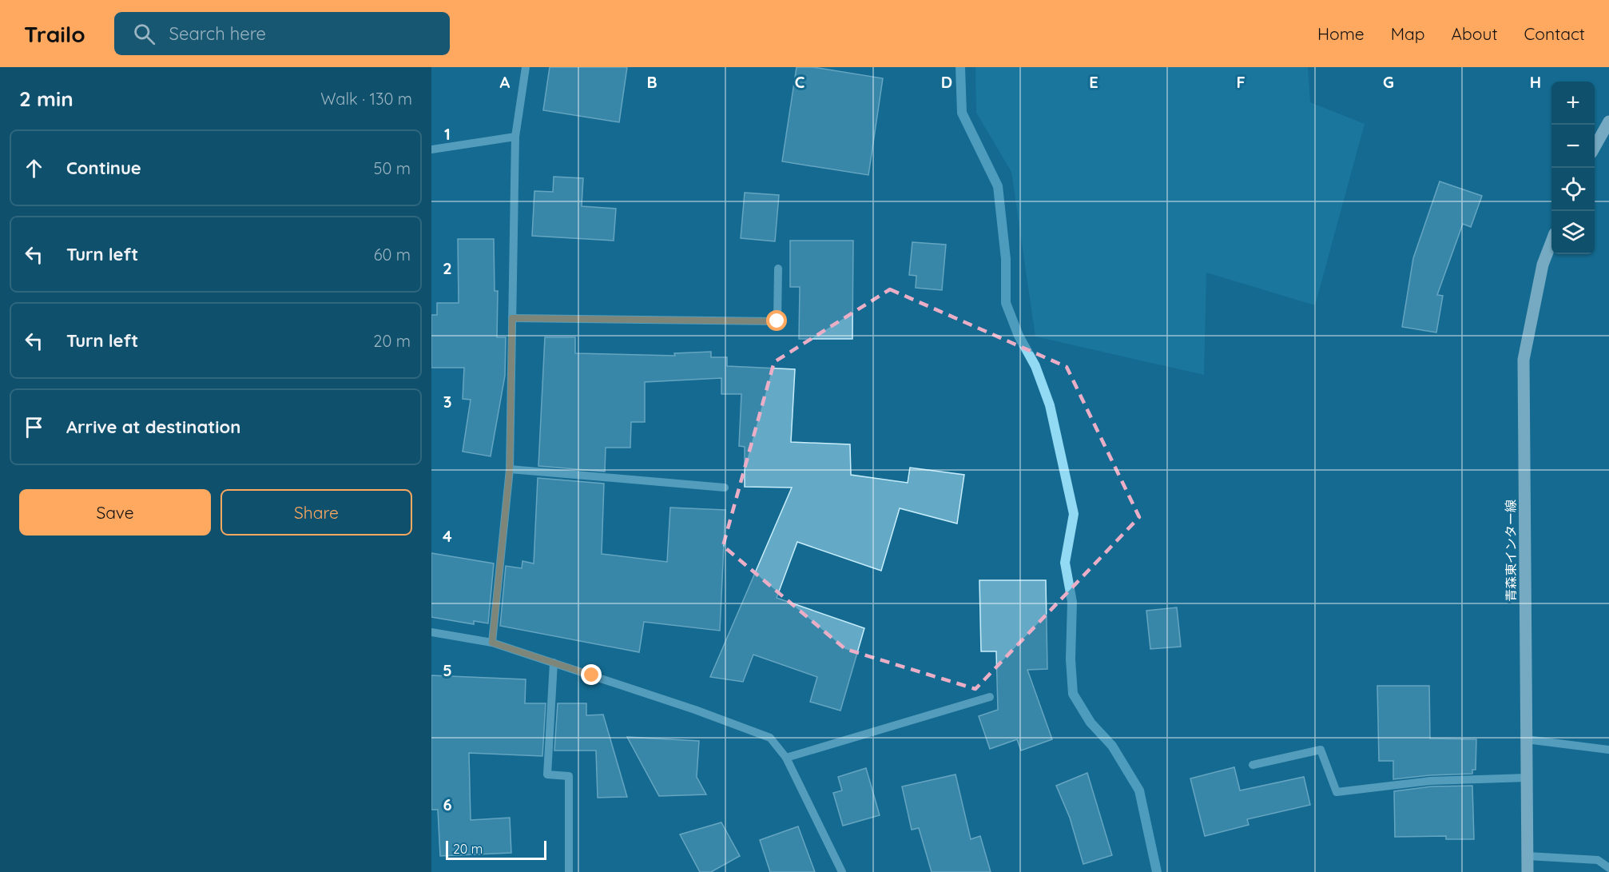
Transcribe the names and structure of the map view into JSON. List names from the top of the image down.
{
  "streets": {
    "main road": ["青森東インター線"]
  },
  "scale_bar": "20 m",
  "page": {
    "header": "Trailo",
    "search": "Search here",
    "nav": [
      "Home",
      "Map",
      "About",
      "Contact"
    ],
    "heading": ["2 min", "Walk · 130 m"],
    "map_buttons": ["+", "−"],
    "list": [
      ["Continue", "50 m"],
      ["Turn left", "60 m"],
      ["Turn left", "20 m"],
      "Arrive at destination"
    ],
    "buttons": ["Save", "Share"],
    "scale": "20 m"
  },
  "grid": {
    "columns": [
      "A",
      "B",
      "C",
      "D",
      "E",
      "F",
      "G",
      "H"
    ],
    "rows": [
      "1",
      "2",
      "3",
      "4",
      "5",
      "6"
    ]
  }
}
